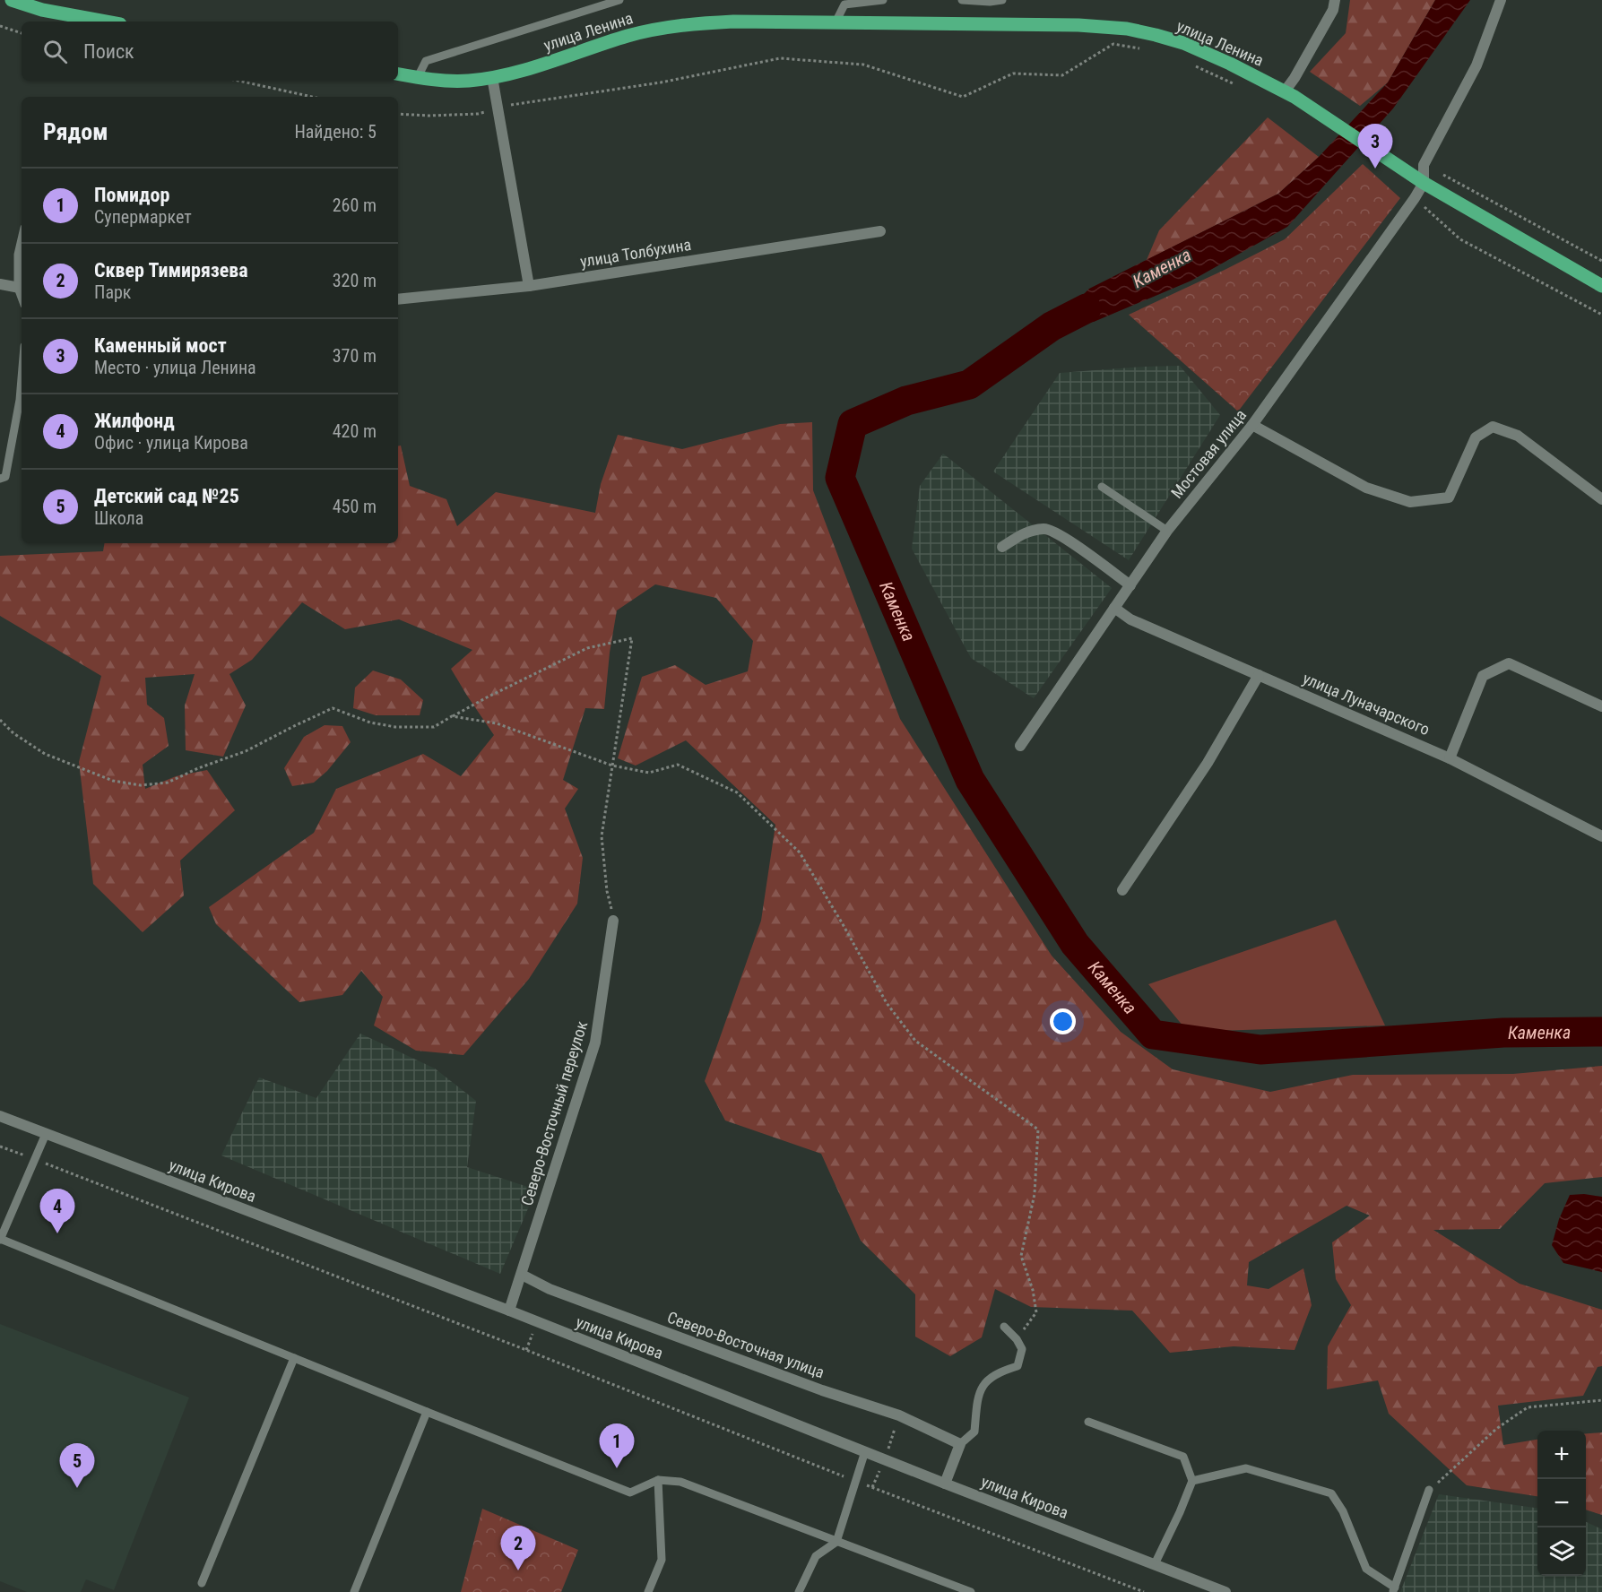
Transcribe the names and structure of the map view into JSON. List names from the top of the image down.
{
  "streets": {
    "main road": ["улица Ленина"],
    "street": [
      "улица Толбухина",
      "Мостовая улица",
      "улица Луначарского",
      "Северо-Восточный переулок",
      "улица Кирова",
      "Северо-Восточная улица"
    ]
  },
  "crossings": [
    ["улица Ленина", "Мостовая улица"],
    ["Мостовая улица", "улица Луначарского"],
    ["Северо-Восточный переулок", "улица Кирова"],
    ["Северо-Восточный переулок", "Северо-Восточная улица"]
  ],
  "water": ["Каменка"],
  "page": {
    "search": "Поиск",
    "heading": ["Рядом", "Найдено: 5"],
    "pins": [
      "3",
      "4",
      "1",
      "5",
      "2"
    ],
    "list": [
      {
        "mark": "1",
        "name": "Помидор",
        "note": "Супермаркет",
        "value": "260 m"
      },
      {
        "mark": "2",
        "name": "Сквер Тимирязева",
        "note": "Парк",
        "value": "320 m"
      },
      {
        "mark": "3",
        "name": "Каменный мост",
        "note": "Место · улица Ленина",
        "value": "370 m"
      },
      {
        "mark": "4",
        "name": "Жилфонд",
        "note": "Офис · улица Кирова",
        "value": "420 m"
      },
      {
        "mark": "5",
        "name": "Детский сад №25",
        "note": "Школа",
        "value": "450 m"
      }
    ],
    "map_buttons": ["+", "−"]
  }
}
